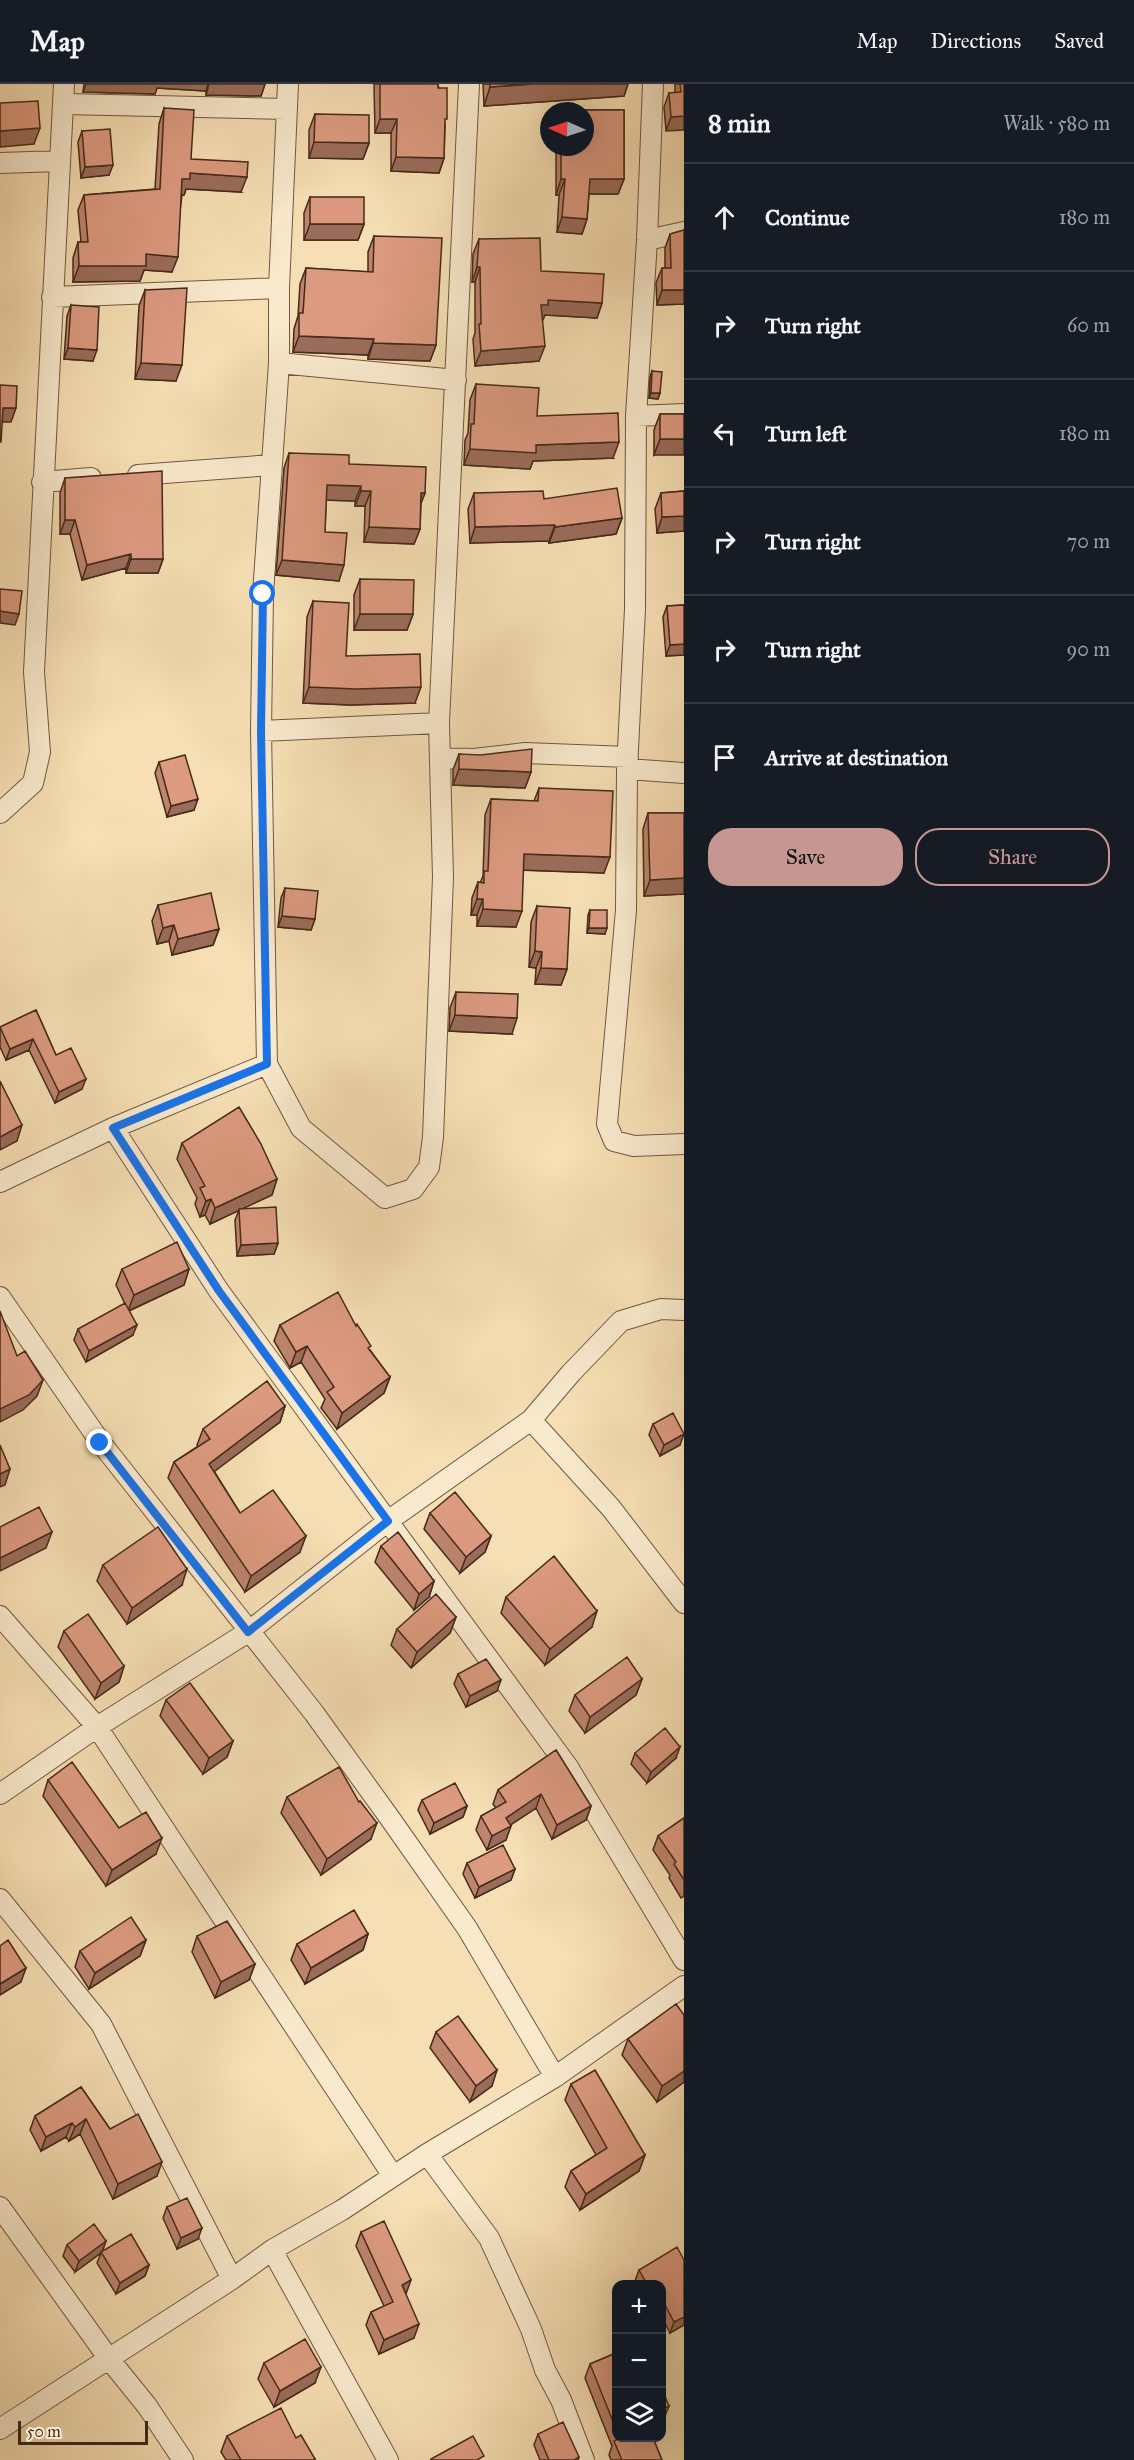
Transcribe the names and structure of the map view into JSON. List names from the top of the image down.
{
  "scale_bar": "50 m",
  "north": "left",
  "page": {
    "header": "Map",
    "nav": ["Map", "Directions", "Saved"],
    "heading": ["8 min", "Walk · 580 m"],
    "list": [
      ["Continue", "180 m"],
      ["Turn right", "60 m"],
      ["Turn left", "180 m"],
      ["Turn right", "70 m"],
      ["Turn right", "90 m"],
      "Arrive at destination"
    ],
    "buttons": ["Save", "Share"],
    "map_buttons": ["+", "−"],
    "scale": "50 m"
  }
}
